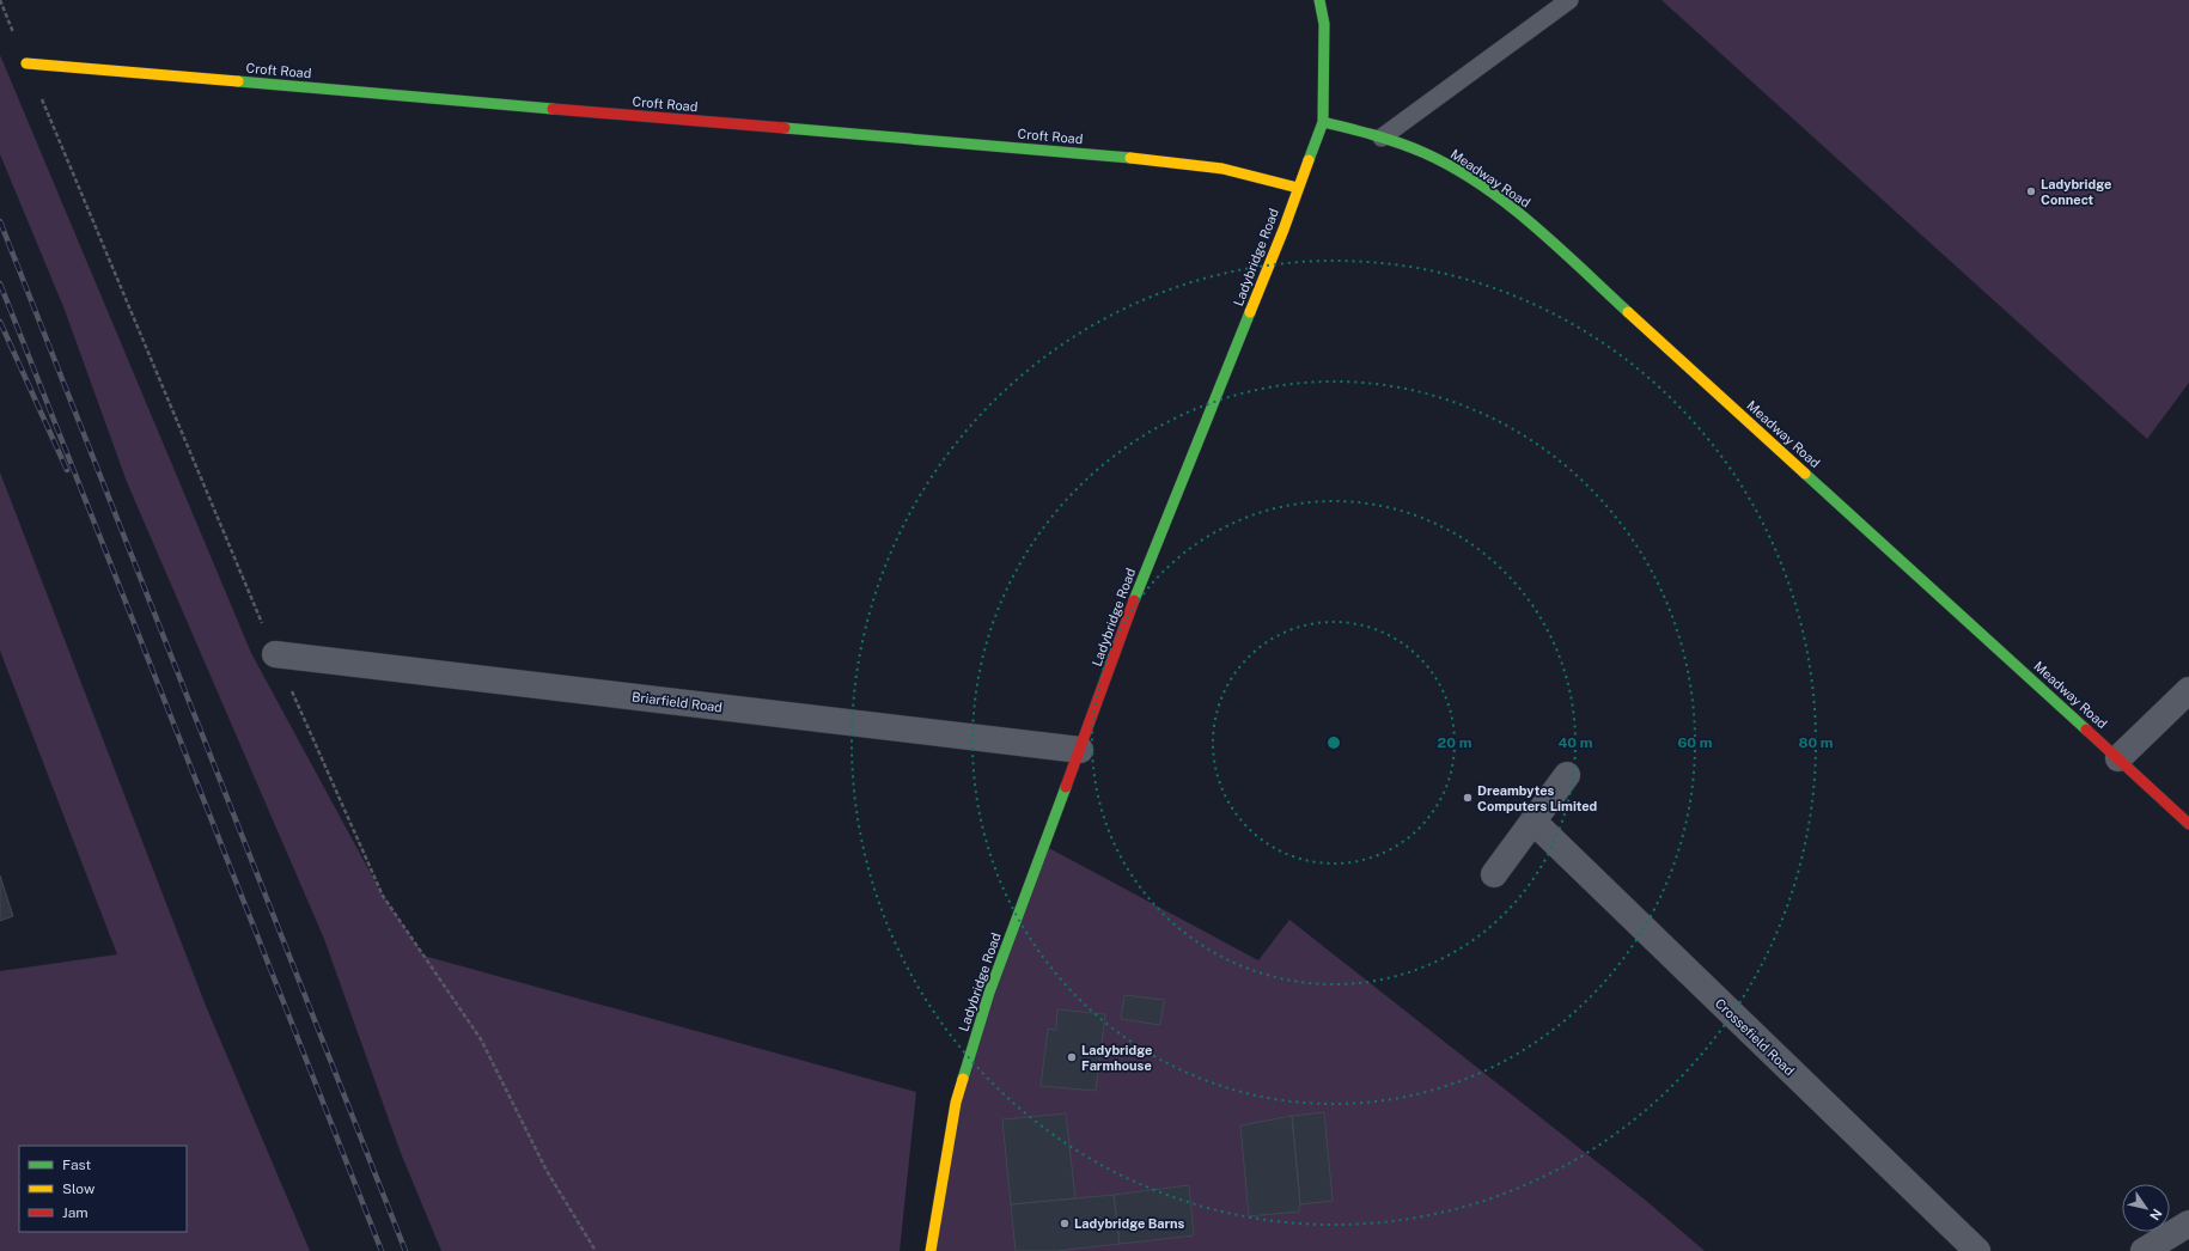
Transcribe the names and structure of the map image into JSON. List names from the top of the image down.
{
  "streets": {
    "street": [
      "Croft Road",
      "Meadway Road",
      "Ladybridge Road",
      "Briarfield Road",
      "Crossefield Road"
    ]
  },
  "crossings": [
    ["Croft Road", "Ladybridge Road"],
    ["Meadway Road", "Ladybridge Road"],
    ["Ladybridge Road", "Briarfield Road"]
  ],
  "places": [
    "Ladybridge Connect",
    "Dreambytes Computers Limited",
    "Ladybridge Farmhouse",
    "Ladybridge Barns"
  ],
  "legend": ["Fast", "Slow", "Jam"],
  "north": "bottom right",
  "rings": [
    "20 m",
    "40 m",
    "60 m",
    "80 m"
  ]
}
